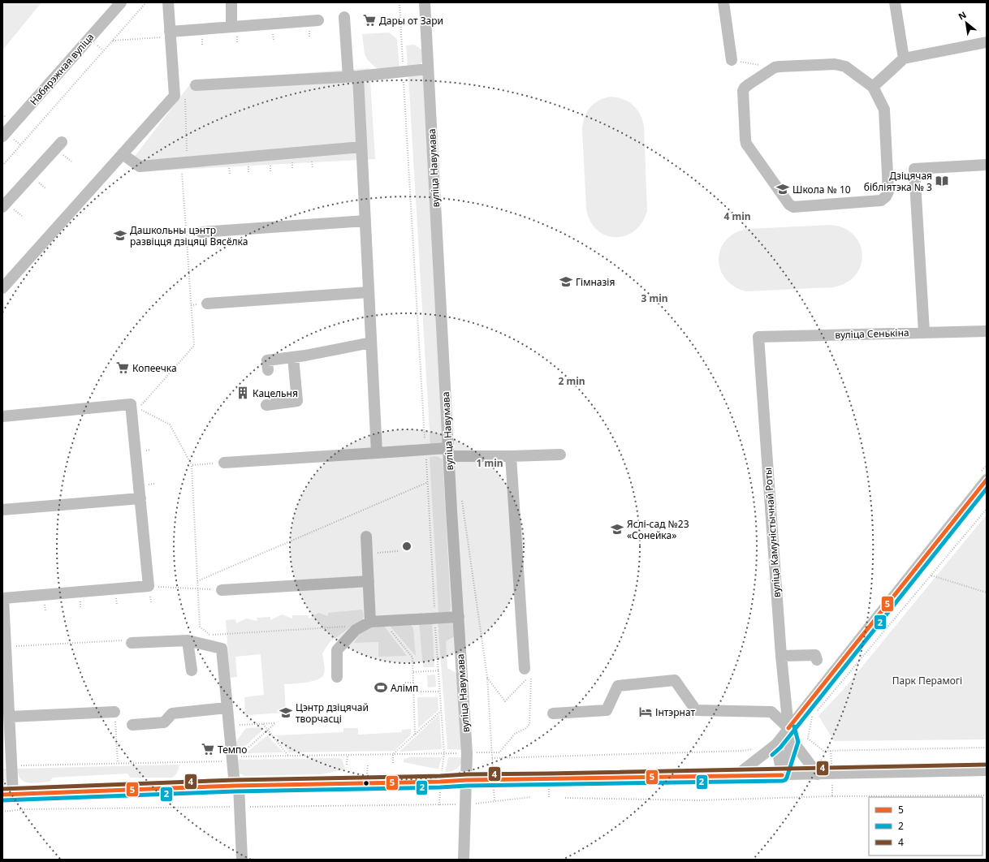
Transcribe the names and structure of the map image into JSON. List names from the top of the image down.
{
  "streets": {
    "street": [
      "Набярэжная вуліца",
      "вуліца Навумава",
      "вуліца Сенькіна",
      "вуліца Камуністычнай Роты"
    ]
  },
  "crossings": [
    ["вуліца Сенькіна", "вуліца Камуністычнай Роты"]
  ],
  "parks": ["Парк Перамогі"],
  "places": {
    "supermarket": ["Дары от Зари", "Копеечка", "Темпо"],
    "library": ["Дзіцячая бібліятэка № 3"],
    "school or university": [
      "Школа № 10",
      "Дашкольны цэнтр развіцця дзіцяці Вясёлка",
      "Гімназія",
      "Яслі-сад №23 «Сонейка»",
      "Цэнтр дзіцячай творчасці"
    ],
    "building": ["Кацельня"],
    "sports": ["Алімп"],
    "hotel": ["Інтэрнат"]
  },
  "lines": ["transit line 5", "transit line 2", "transit line 4"],
  "legend": ["5", "2", "4"],
  "north": "top left",
  "rings": [
    "4 min",
    "3 min",
    "2 min",
    "1 min"
  ]
}
